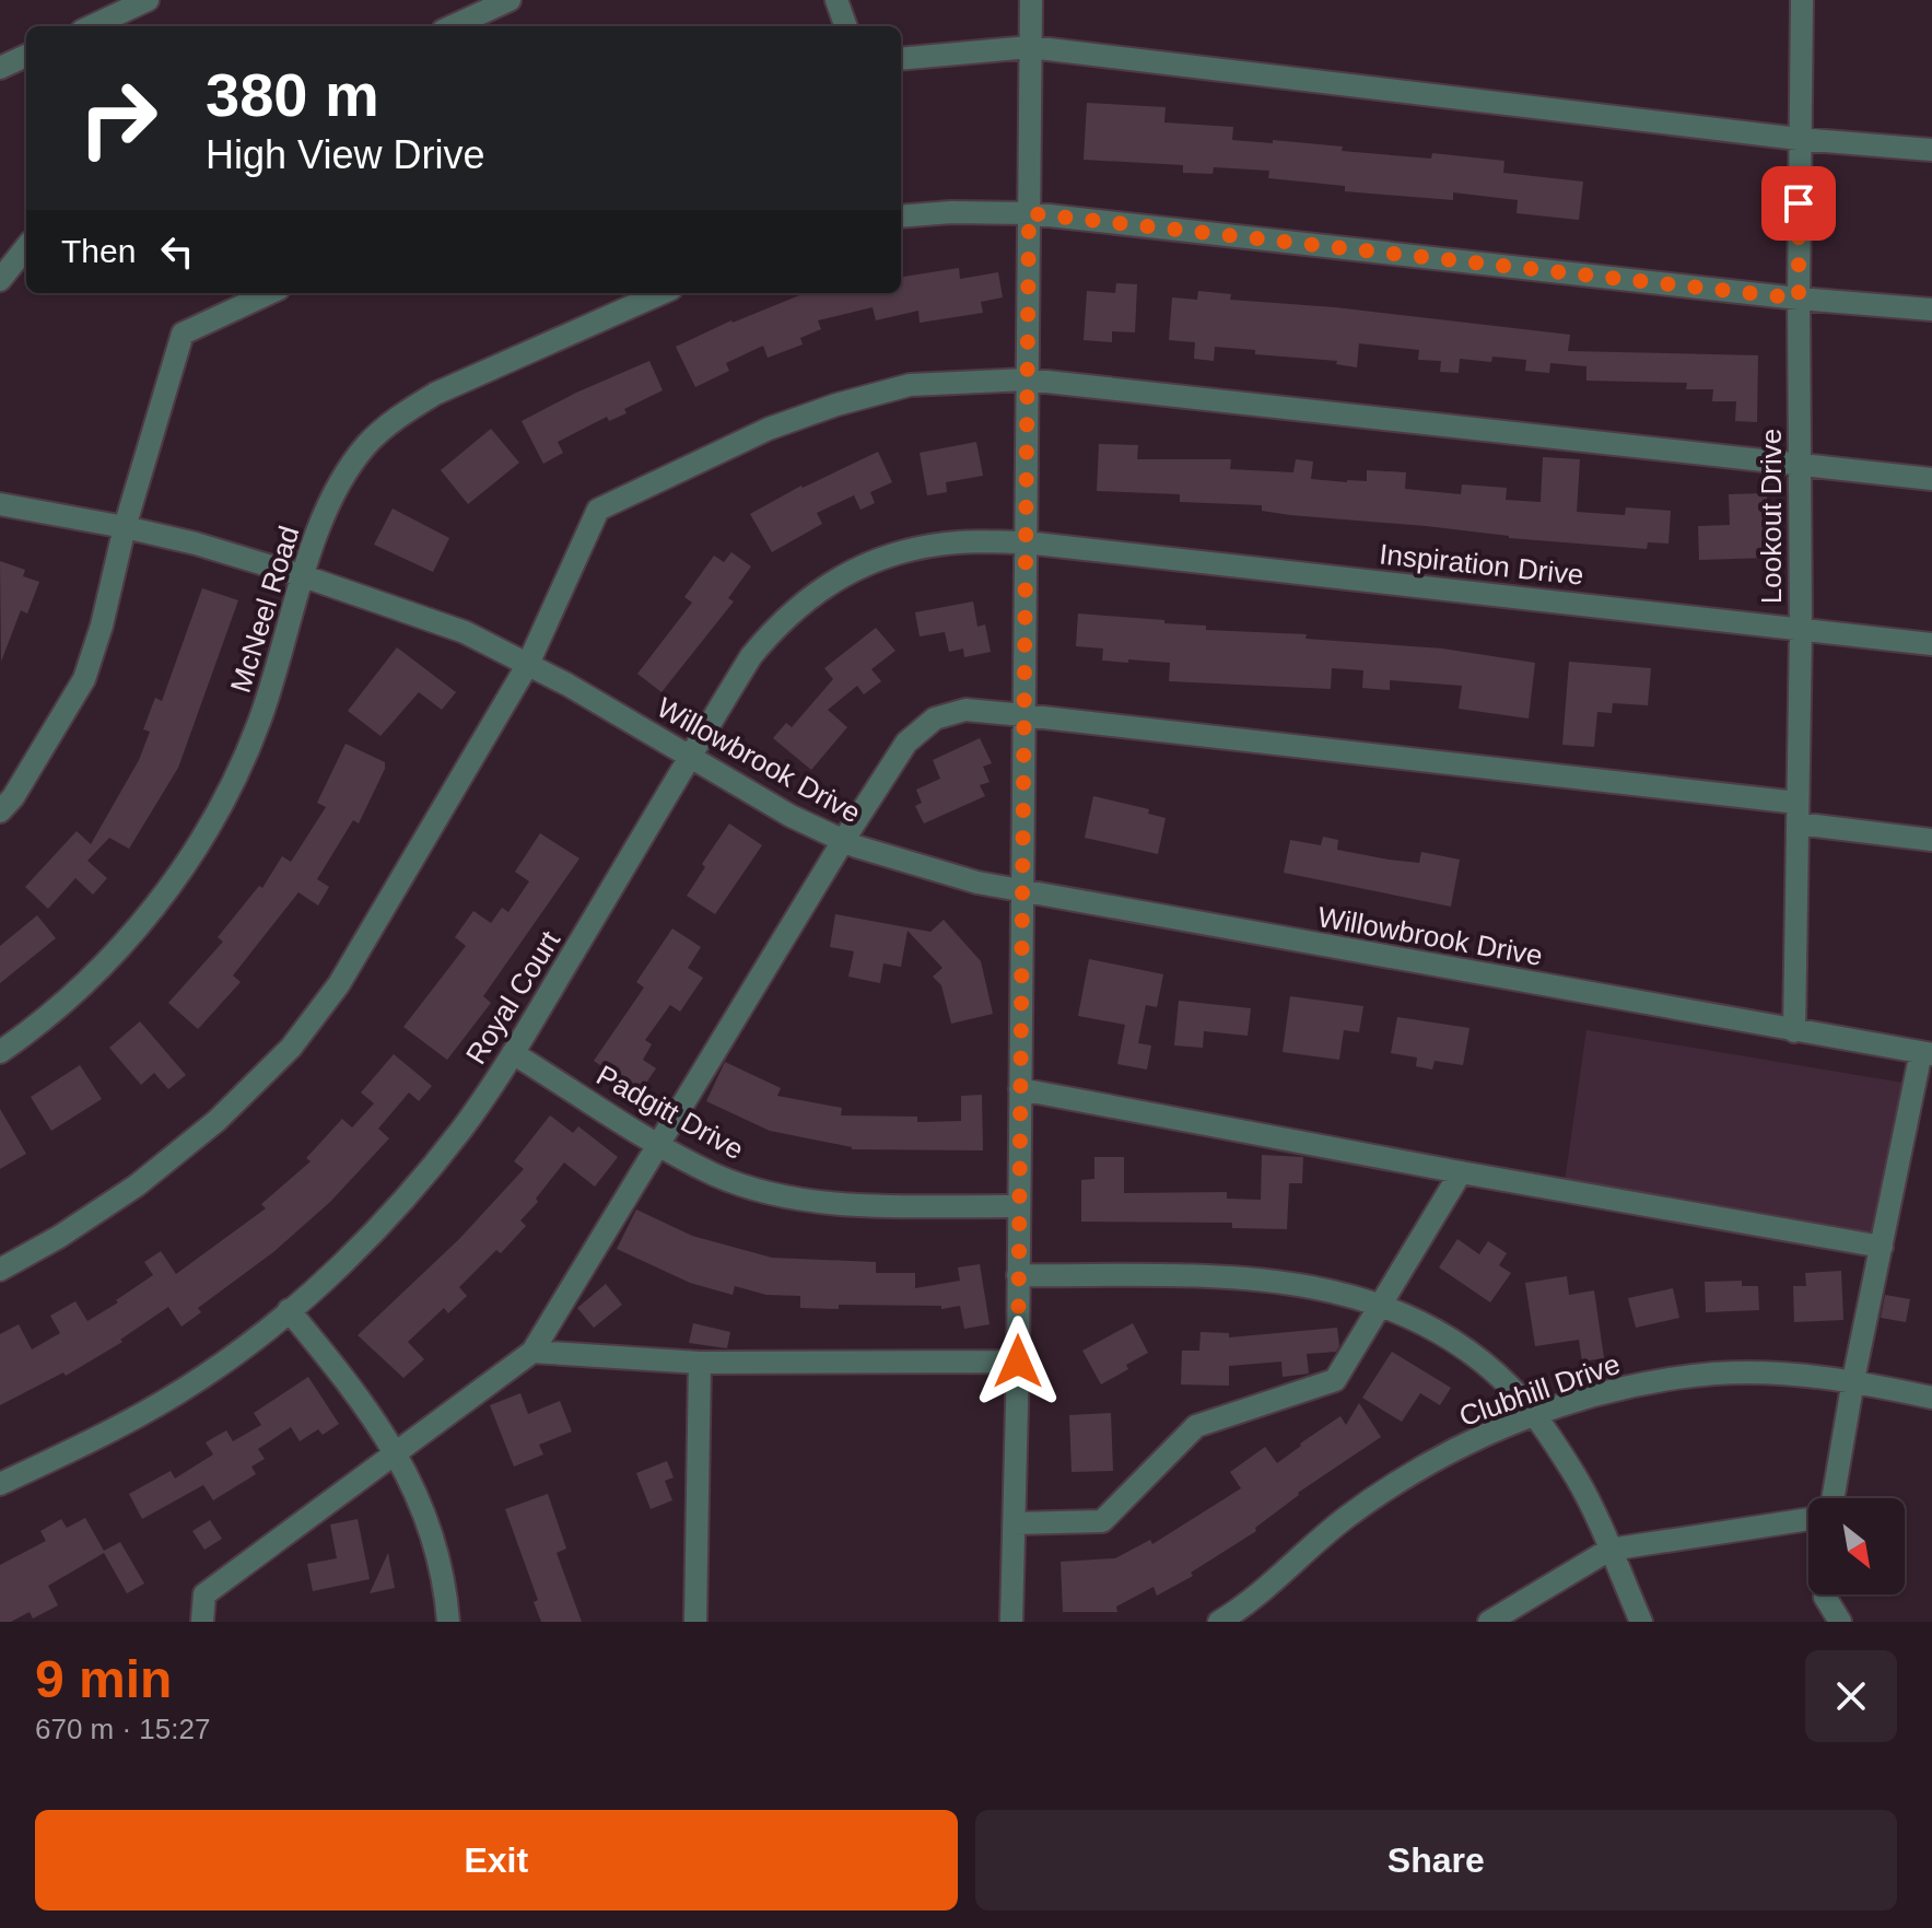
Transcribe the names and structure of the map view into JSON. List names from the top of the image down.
{
  "streets": {
    "street": [
      "Lookout Drive",
      "Inspiration Drive",
      "McNeel Road",
      "Willowbrook Drive",
      "Royal Court",
      "Padgitt Drive",
      "Clubhill Drive"
    ]
  },
  "crossings": [
    ["Lookout Drive", "Inspiration Drive"],
    ["Lookout Drive", "Willowbrook Drive"],
    ["Inspiration Drive", "Royal Court"],
    ["McNeel Road", "Willowbrook Drive"],
    ["Willowbrook Drive", "Royal Court"],
    ["Royal Court", "Padgitt Drive"]
  ],
  "north": "bottom right",
  "page": {
    "turn": ["380 m", "High View Drive"],
    "then": "Then",
    "heading": ["9 min", "670 m · 15:27"],
    "buttons": ["Exit", "Share"]
  }
}
